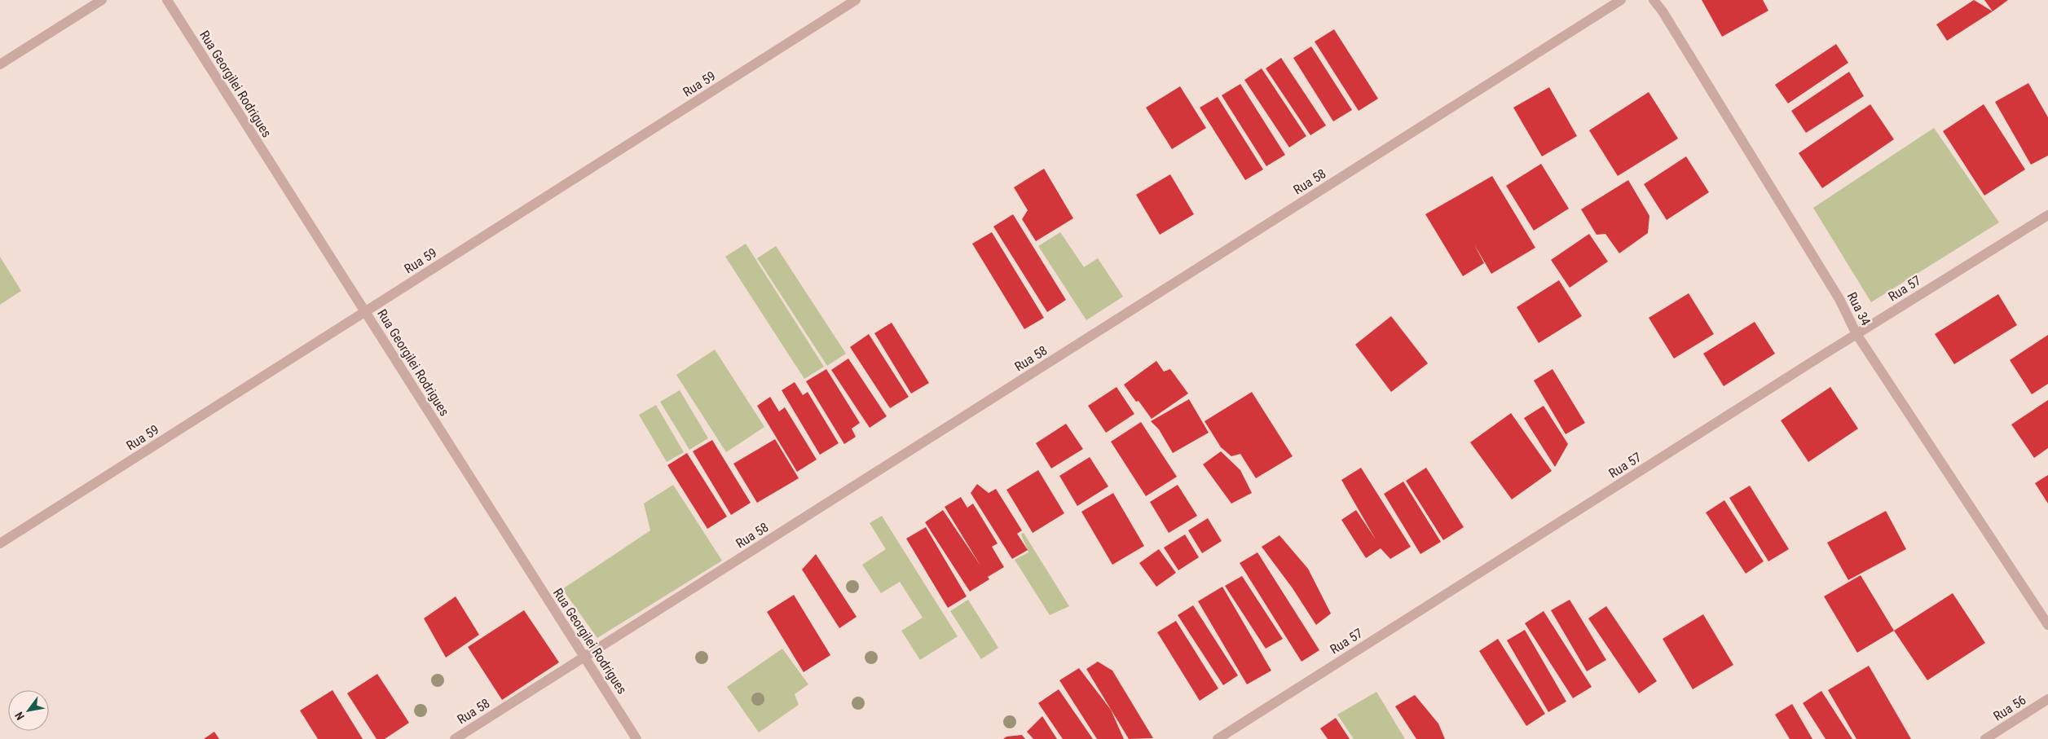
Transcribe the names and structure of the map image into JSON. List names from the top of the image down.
{
  "streets": {
    "street": [
      "Rua Georgilei Rodrigues",
      "Rua 59",
      "Rua 58",
      "Rua 57",
      "Rua 34",
      "Rua 56"
    ]
  },
  "crossings": [
    ["Rua Georgilei Rodrigues", "Rua 59"],
    ["Rua Georgilei Rodrigues", "Rua 58"],
    ["Rua 57", "Rua 34"]
  ],
  "north": "bottom left"
}
